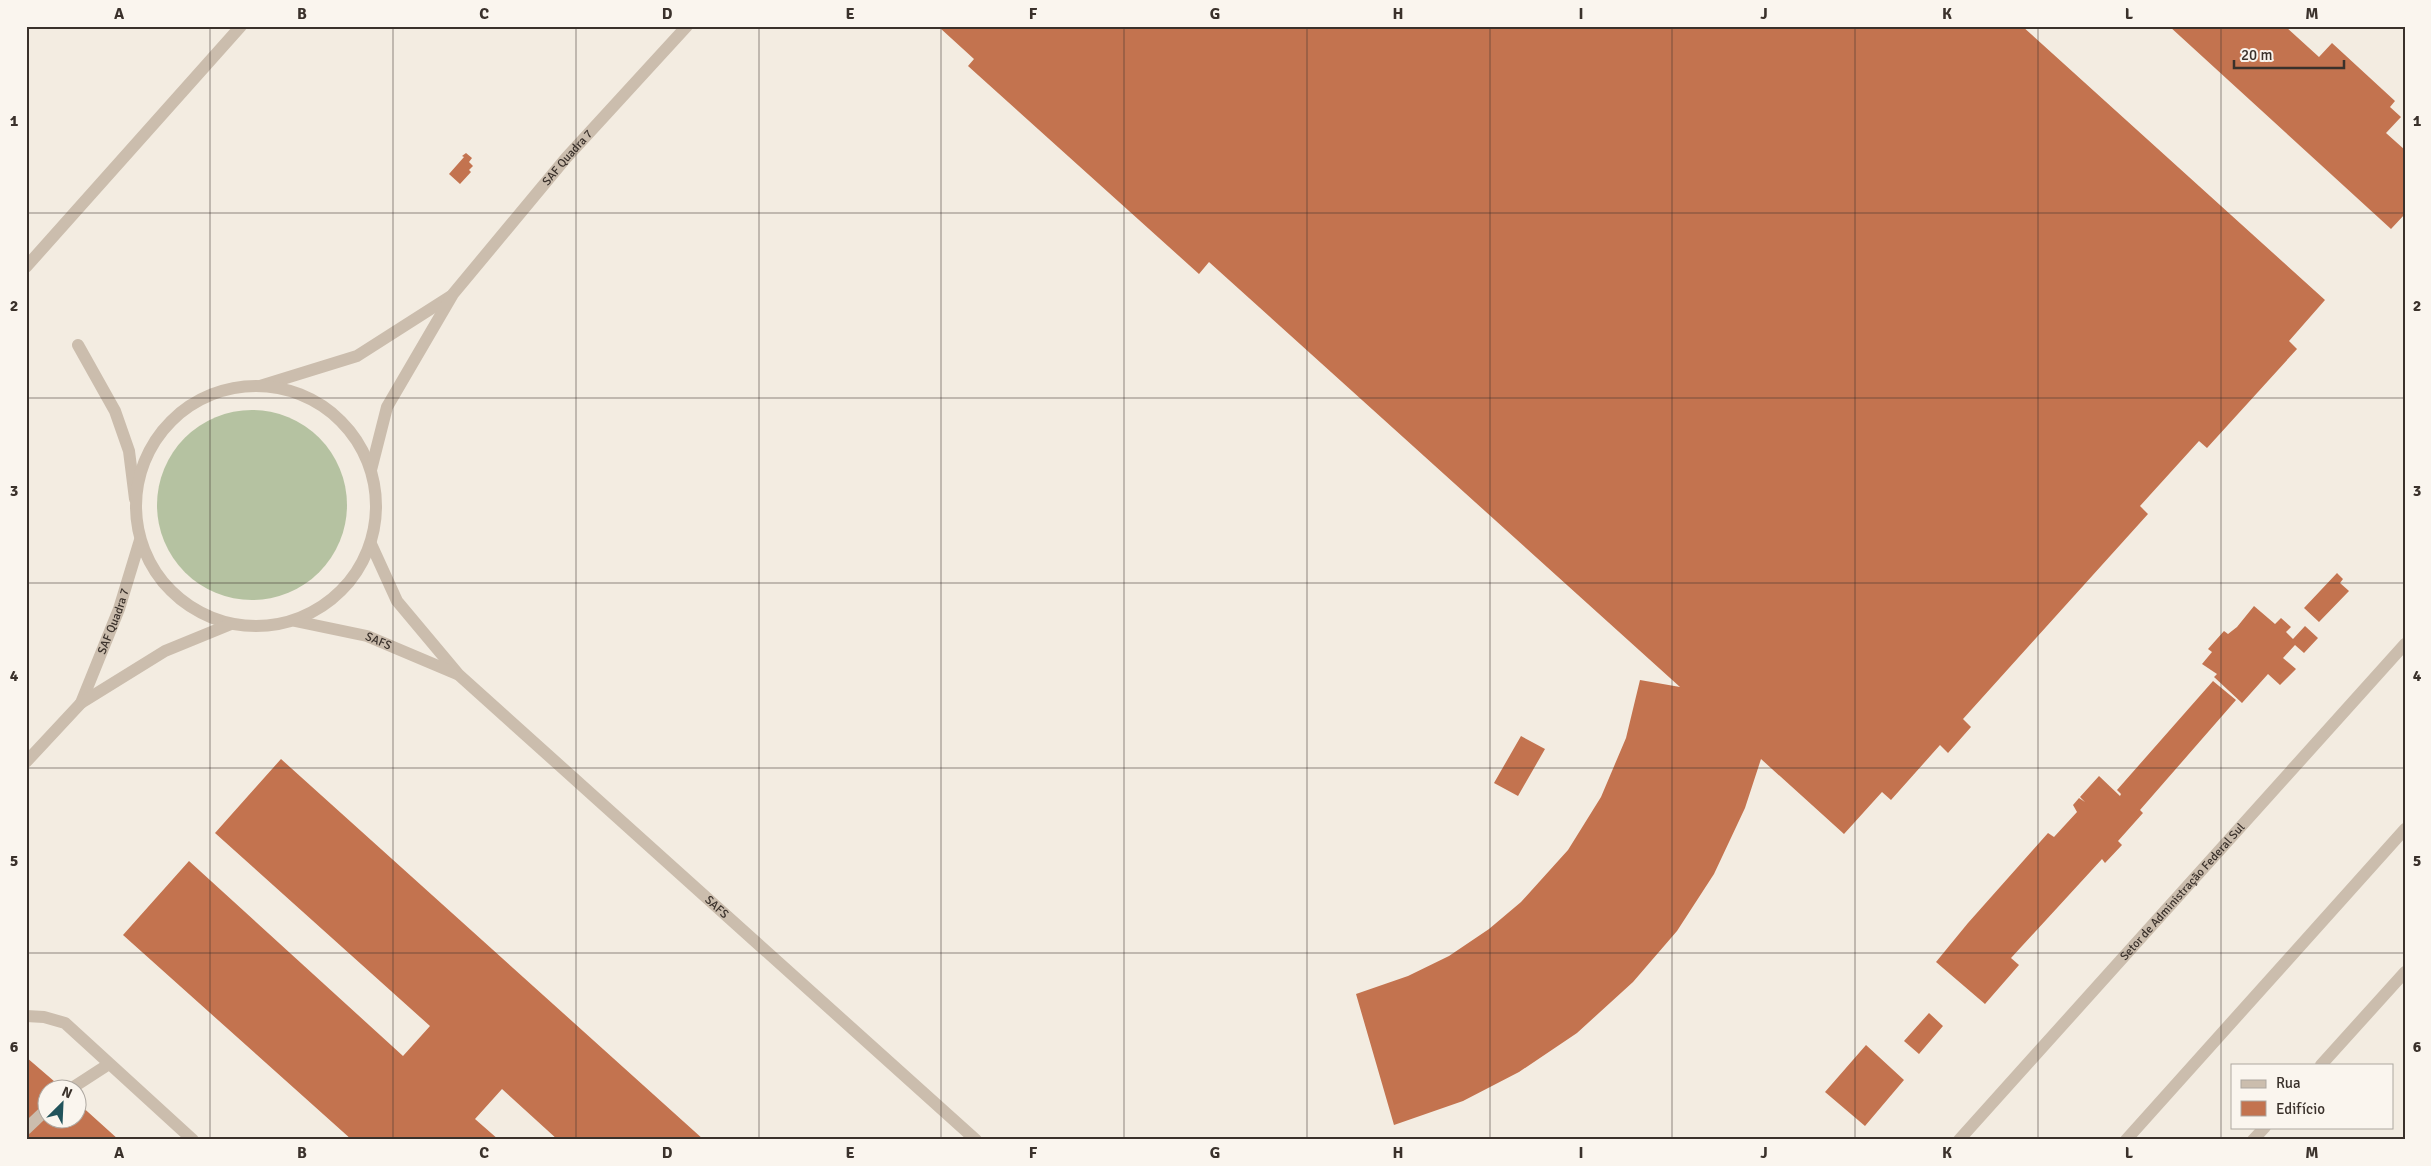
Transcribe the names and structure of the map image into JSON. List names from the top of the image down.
{
  "streets": {
    "street": ["SAF Quadra 7", "SAFS", "Setor de Administração Federal Sul"]
  },
  "legend": ["Rua", "Edifício"],
  "scale_bar": "20 m",
  "north": "top right",
  "grid": {
    "columns": [
      "A",
      "B",
      "C",
      "D",
      "E",
      "F",
      "G",
      "H",
      "I",
      "J",
      "K",
      "L",
      "M"
    ],
    "rows": [
      "1",
      "2",
      "3",
      "4",
      "5",
      "6"
    ]
  }
}
